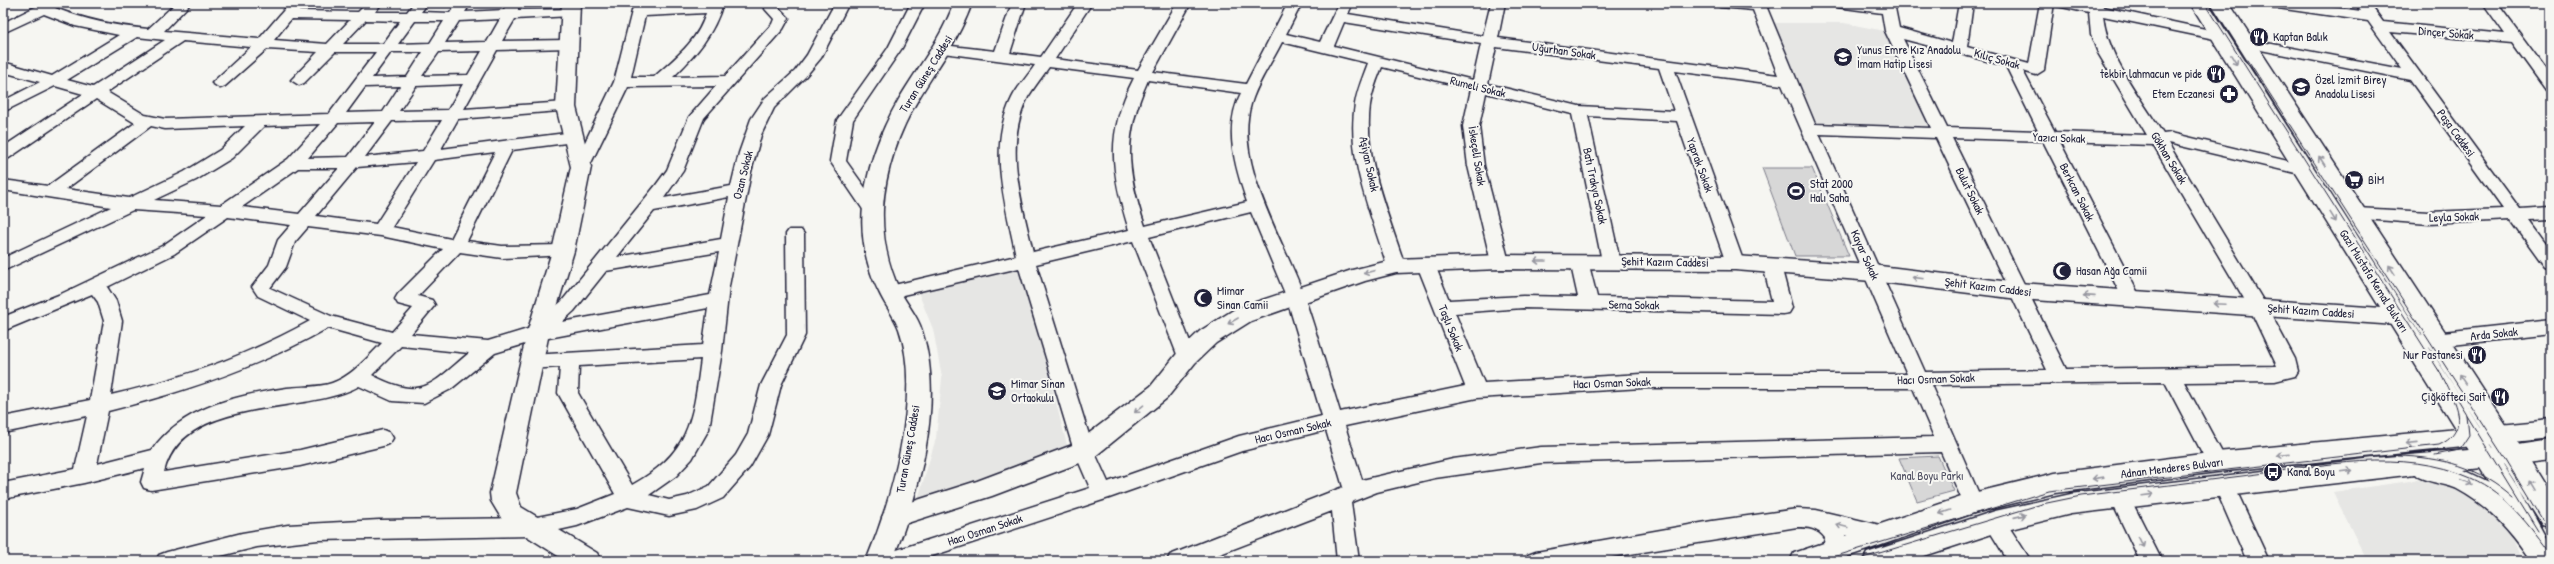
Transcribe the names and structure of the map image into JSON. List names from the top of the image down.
{
  "streets": {
    "main road": [
      "Turan Güneş Caddesi",
      "Şehit Kazım Caddesi",
      "Gazi Mustafa Kemal Bulvarı",
      "Adnan Menderes Bulvarı"
    ],
    "street": [
      "Dinçer Sokak",
      "Uğurhan Sokak",
      "Kılıç Sokak",
      "Rumeli Sokak",
      "Paşa Caddesi",
      "Yazıcı Sokak",
      "İskeçeli Sokak",
      "Gökhan Sokak",
      "Aşiyan Sokak",
      "Yaprak Sokak",
      "Ozan Sokak",
      "Batı Trakya Sokak",
      "Bulut Sokak",
      "Berkcan Sokak",
      "Leyla Sokak",
      "Kayar Sokak",
      "Sema Sokak",
      "Taşlı Sokak",
      "Arda Sokak",
      "Hacı Osman Sokak"
    ]
  },
  "crossings": [
    ["Dinçer Sokak", "Paşa Caddesi"],
    ["Uğurhan Sokak", "İskeçeli Sokak"],
    ["Uğurhan Sokak", "Yaprak Sokak"],
    ["Uğurhan Sokak", "Kayar Sokak"],
    ["Kılıç Sokak", "Bulut Sokak"],
    ["Kılıç Sokak", "Berkcan Sokak"],
    ["Turan Güneş Caddesi", "Şehit Kazım Caddesi"],
    ["Rumeli Sokak", "İskeçeli Sokak"],
    ["Rumeli Sokak", "Aşiyan Sokak"],
    ["Rumeli Sokak", "Yaprak Sokak"],
    ["Rumeli Sokak", "Batı Trakya Sokak"],
    ["Paşa Caddesi", "Leyla Sokak"],
    ["Yazıcı Sokak", "Gökhan Sokak"],
    ["Yazıcı Sokak", "Bulut Sokak"],
    ["Yazıcı Sokak", "Berkcan Sokak"],
    ["Yazıcı Sokak", "Kayar Sokak"],
    ["Yazıcı Sokak", "Gazi Mustafa Kemal Bulvarı"],
    ["İskeçeli Sokak", "Şehit Kazım Caddesi"],
    ["Gökhan Sokak", "Şehit Kazım Caddesi"],
    ["Gökhan Sokak", "Hacı Osman Sokak"],
    ["Aşiyan Sokak", "Şehit Kazım Caddesi"],
    ["Yaprak Sokak", "Şehit Kazım Caddesi"],
    ["Batı Trakya Sokak", "Şehit Kazım Caddesi"],
    ["Bulut Sokak", "Şehit Kazım Caddesi"],
    ["Bulut Sokak", "Hacı Osman Sokak"],
    ["Berkcan Sokak", "Şehit Kazım Caddesi"],
    ["Leyla Sokak", "Gazi Mustafa Kemal Bulvarı"],
    ["Kayar Sokak", "Şehit Kazım Caddesi"],
    ["Kayar Sokak", "Hacı Osman Sokak"],
    ["Kayar Sokak", "Adnan Menderes Bulvarı"],
    ["Şehit Kazım Caddesi", "Gazi Mustafa Kemal Bulvarı"],
    ["Şehit Kazım Caddesi", "Sema Sokak"],
    ["Şehit Kazım Caddesi", "Taşlı Sokak"],
    ["Şehit Kazım Caddesi", "Hacı Osman Sokak"],
    ["Gazi Mustafa Kemal Bulvarı", "Arda Sokak"],
    ["Gazi Mustafa Kemal Bulvarı", "Adnan Menderes Bulvarı"],
    ["Sema Sokak", "Taşlı Sokak"],
    ["Taşlı Sokak", "Hacı Osman Sokak"]
  ],
  "one_way": ["Şehit Kazım Caddesi"],
  "parks": ["Kanal Boyu Parkı"],
  "places": {
    "restaurant": [
      "Kaptan Balık",
      "tekbir lahmacun ve pide",
      "Nur Pastanesi",
      "Çiğköfteci Sait"
    ],
    "school or university": ["Yunus Emre Kız Anadolu İmam Hatip Lisesi", "Özel İzmit Birey Anadolu Lisesi", "Mimar Sinan Ortaokulu"],
    "pharmacy": ["Etem Eczanesi"],
    "supermarket": ["BİM"],
    "sports": ["Stat 2000 Halı Saha"],
    "mosque": ["Hasan Ağa Camii", "Mimar Sinan Camii"],
    "bus stop": ["Kanal Boyu"]
  }
}
